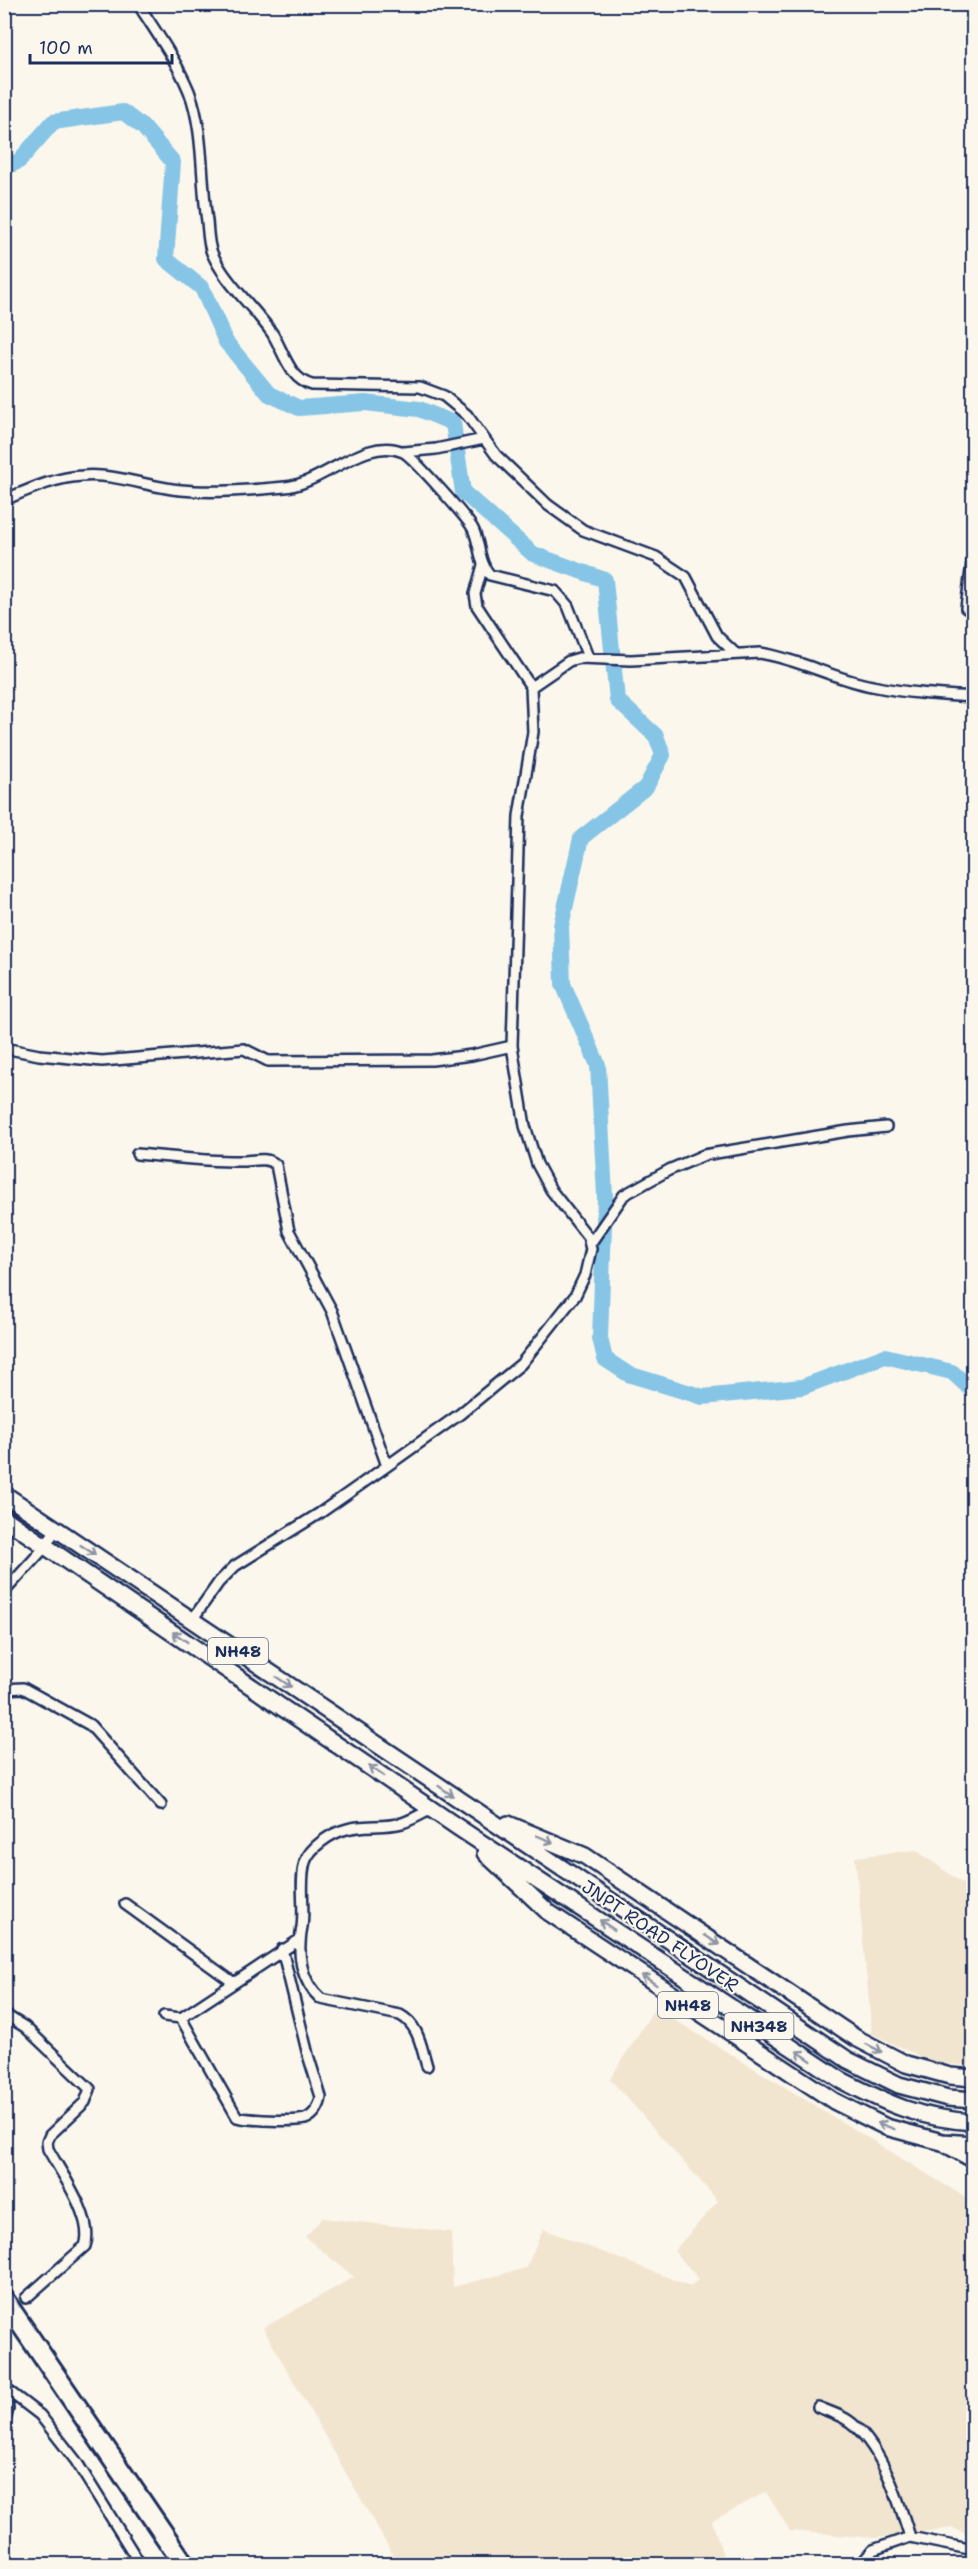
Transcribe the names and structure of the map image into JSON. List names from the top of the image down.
{
  "streets": {
    "highway": ["NH48", "JNPT ROAD FLYOVER", "NH348"]
  },
  "crossings": [
    ["NH48", "JNPT ROAD FLYOVER"]
  ],
  "scale_bar": "100 m"
}
